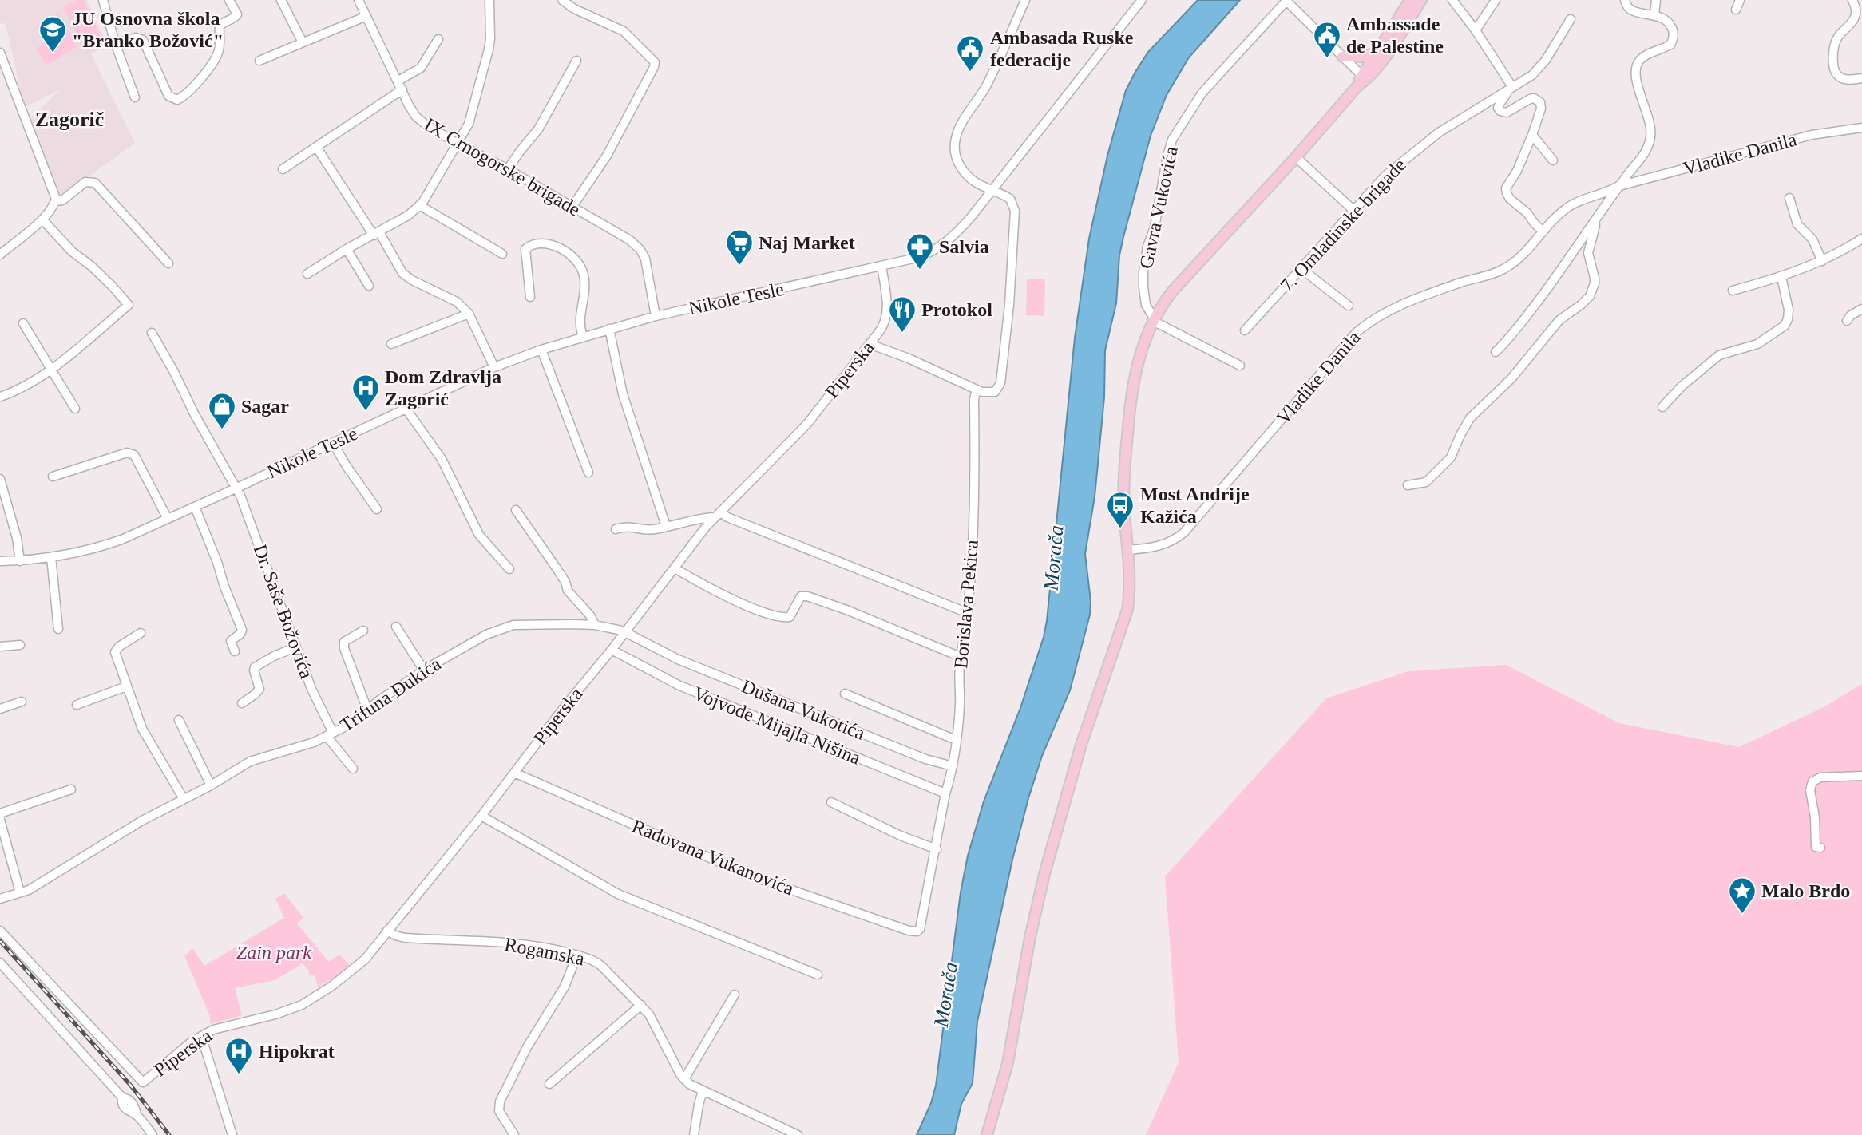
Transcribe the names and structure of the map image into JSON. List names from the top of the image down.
{
  "streets": {
    "street": [
      "Vladike Danila",
      "IX Crnogorske brigade",
      "Gavra Vukovića",
      "7. Omladinske brigade",
      "Nikole Tesle",
      "Piperska",
      "Borislava Pekica",
      "Dr. Saše Božovića",
      "Trifuna Đukića",
      "Dušana Vukotića",
      "Vojvode Mijajla Nišina",
      "Radovana Vukanovića",
      "Rogamska"
    ]
  },
  "crossings": [
    ["IX Crnogorske brigade", "Nikole Tesle"],
    ["Nikole Tesle", "Piperska"],
    ["Nikole Tesle", "Dr. Saše Božovića"],
    ["Piperska", "Trifuna Đukića"],
    ["Piperska", "Dušana Vukotića"],
    ["Piperska", "Vojvode Mijajla Nišina"],
    ["Piperska", "Radovana Vukanovića"],
    ["Piperska", "Rogamska"],
    ["Borislava Pekica", "Dušana Vukotića"],
    ["Borislava Pekica", "Vojvode Mijajla Nišina"],
    ["Borislava Pekica", "Radovana Vukanovića"],
    ["Dr. Saše Božovića", "Trifuna Đukića"],
    ["Trifuna Đukića", "Dušana Vukotića"]
  ],
  "districts": ["Zagorič"],
  "water": ["Morača"],
  "parks": ["Zain park"],
  "places": {
    "school or university": ["JU Osnovna škola \"Branko Božović\""],
    "public building": ["Ambassade de Palestine", "Ambasada Ruske federacije"],
    "supermarket": ["Naj Market"],
    "pharmacy": ["Salvia"],
    "restaurant": ["Protokol"],
    "hospital": ["Dom Zdravlja Zagorić", "Hipokrat"],
    "shop": ["Sagar"],
    "bus stop": ["Most Andrije Kažića"],
    "place": ["Malo Brdo"]
  }
}
